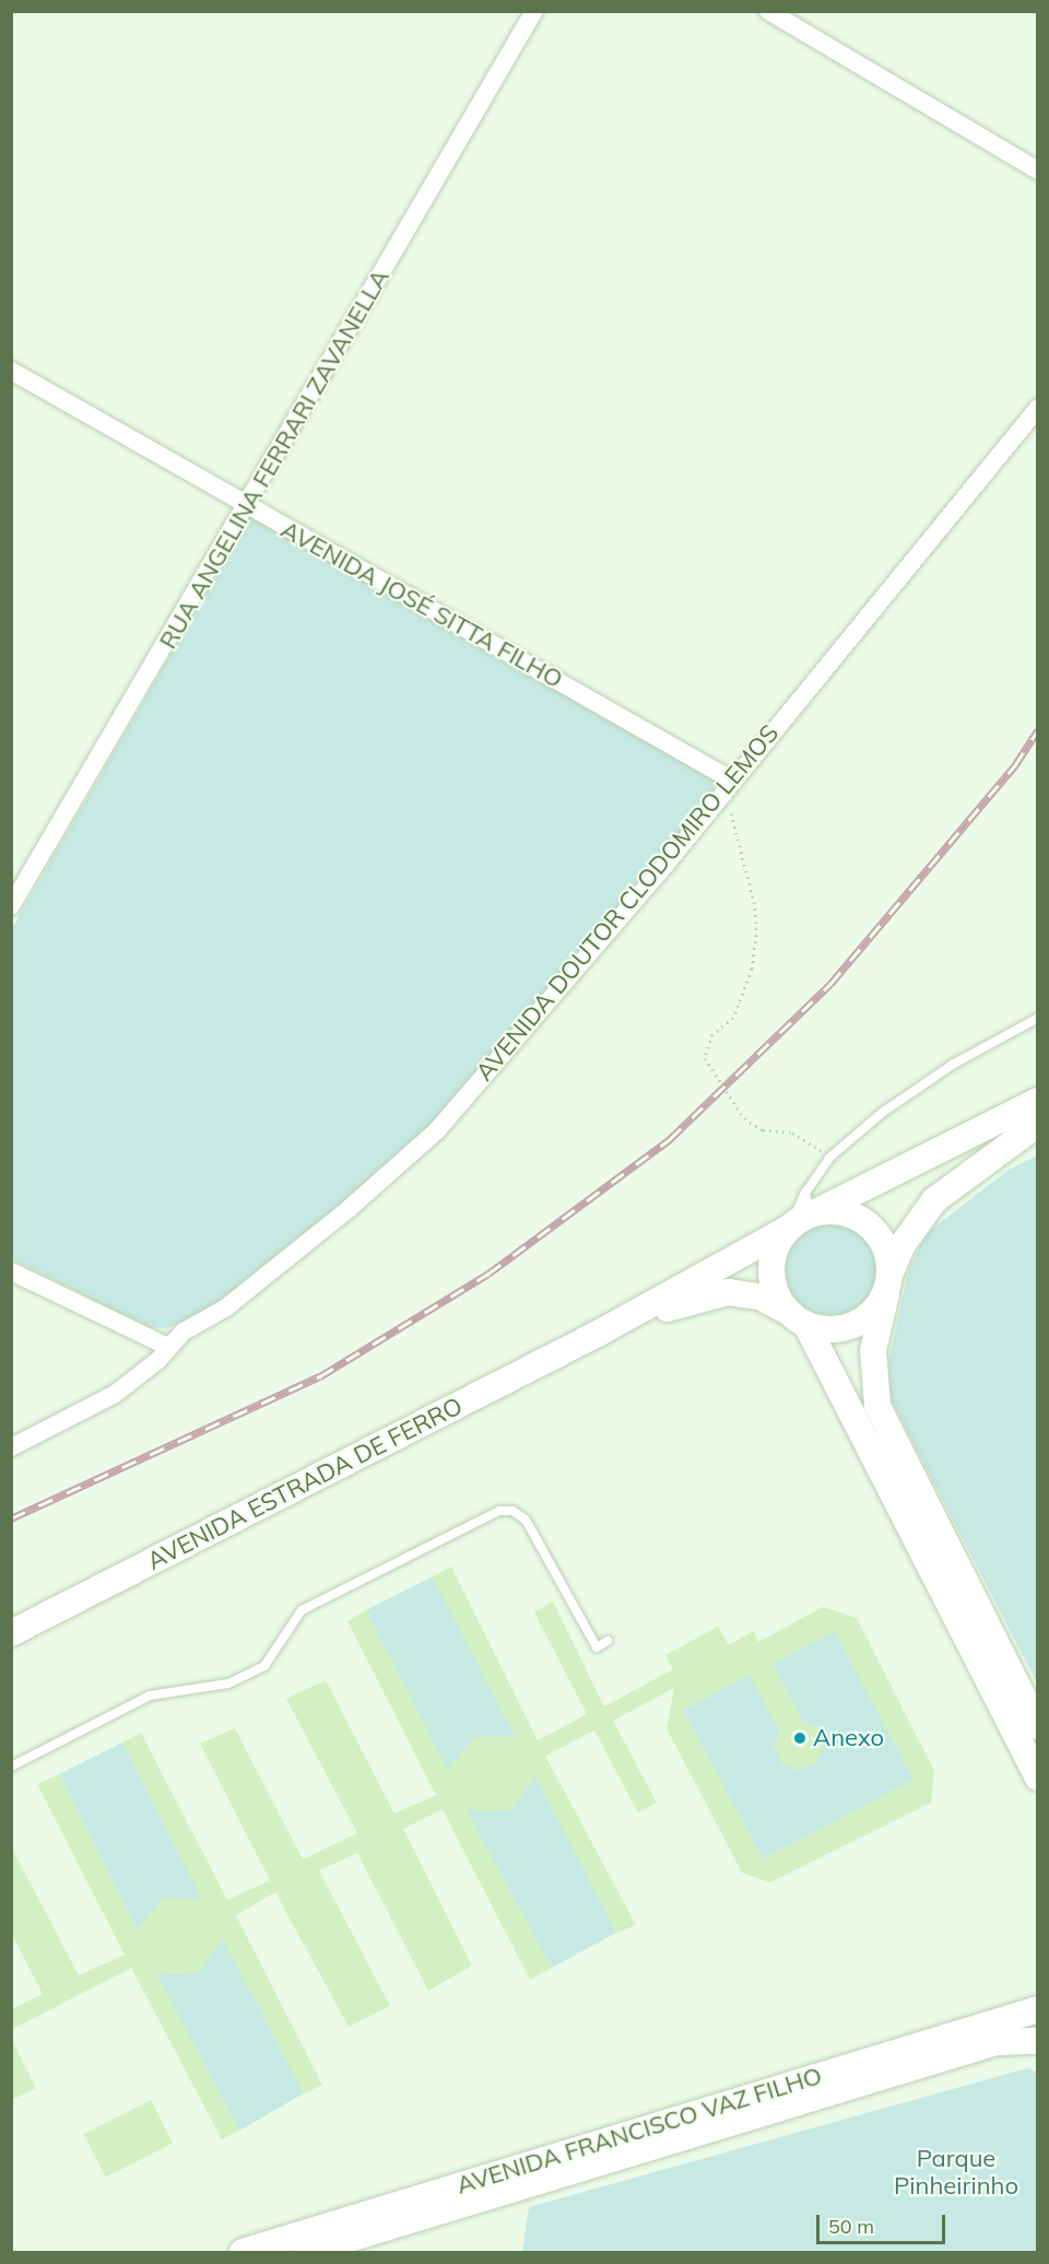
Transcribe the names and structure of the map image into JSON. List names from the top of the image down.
{
  "streets": {
    "main road": ["AVENIDA ESTRADA DE FERRO", "AVENIDA FRANCISCO VAZ FILHO"],
    "street": ["RUA ANGELINA FERRARI ZAVANELLA", "AVENIDA JOSÉ SITTA FILHO", "AVENIDA DOUTOR CLODOMIRO LEMOS"]
  },
  "crossings": [
    ["RUA ANGELINA FERRARI ZAVANELLA", "AVENIDA JOSÉ SITTA FILHO"],
    ["AVENIDA JOSÉ SITTA FILHO", "AVENIDA DOUTOR CLODOMIRO LEMOS"]
  ],
  "parks": ["Parque Pinheirinho"],
  "places": ["Anexo"],
  "scale_bar": "50 m"
}
